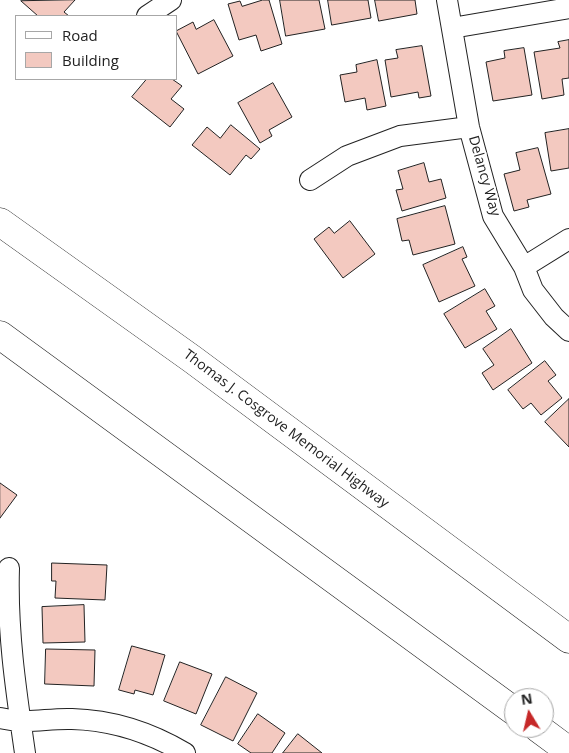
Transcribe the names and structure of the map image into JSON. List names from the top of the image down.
{
  "streets": {
    "highway": ["Thomas J. Cosgrove Memorial Highway"],
    "street": ["Delancy Way"]
  },
  "legend": ["Road", "Building"],
  "north": "top"
}
